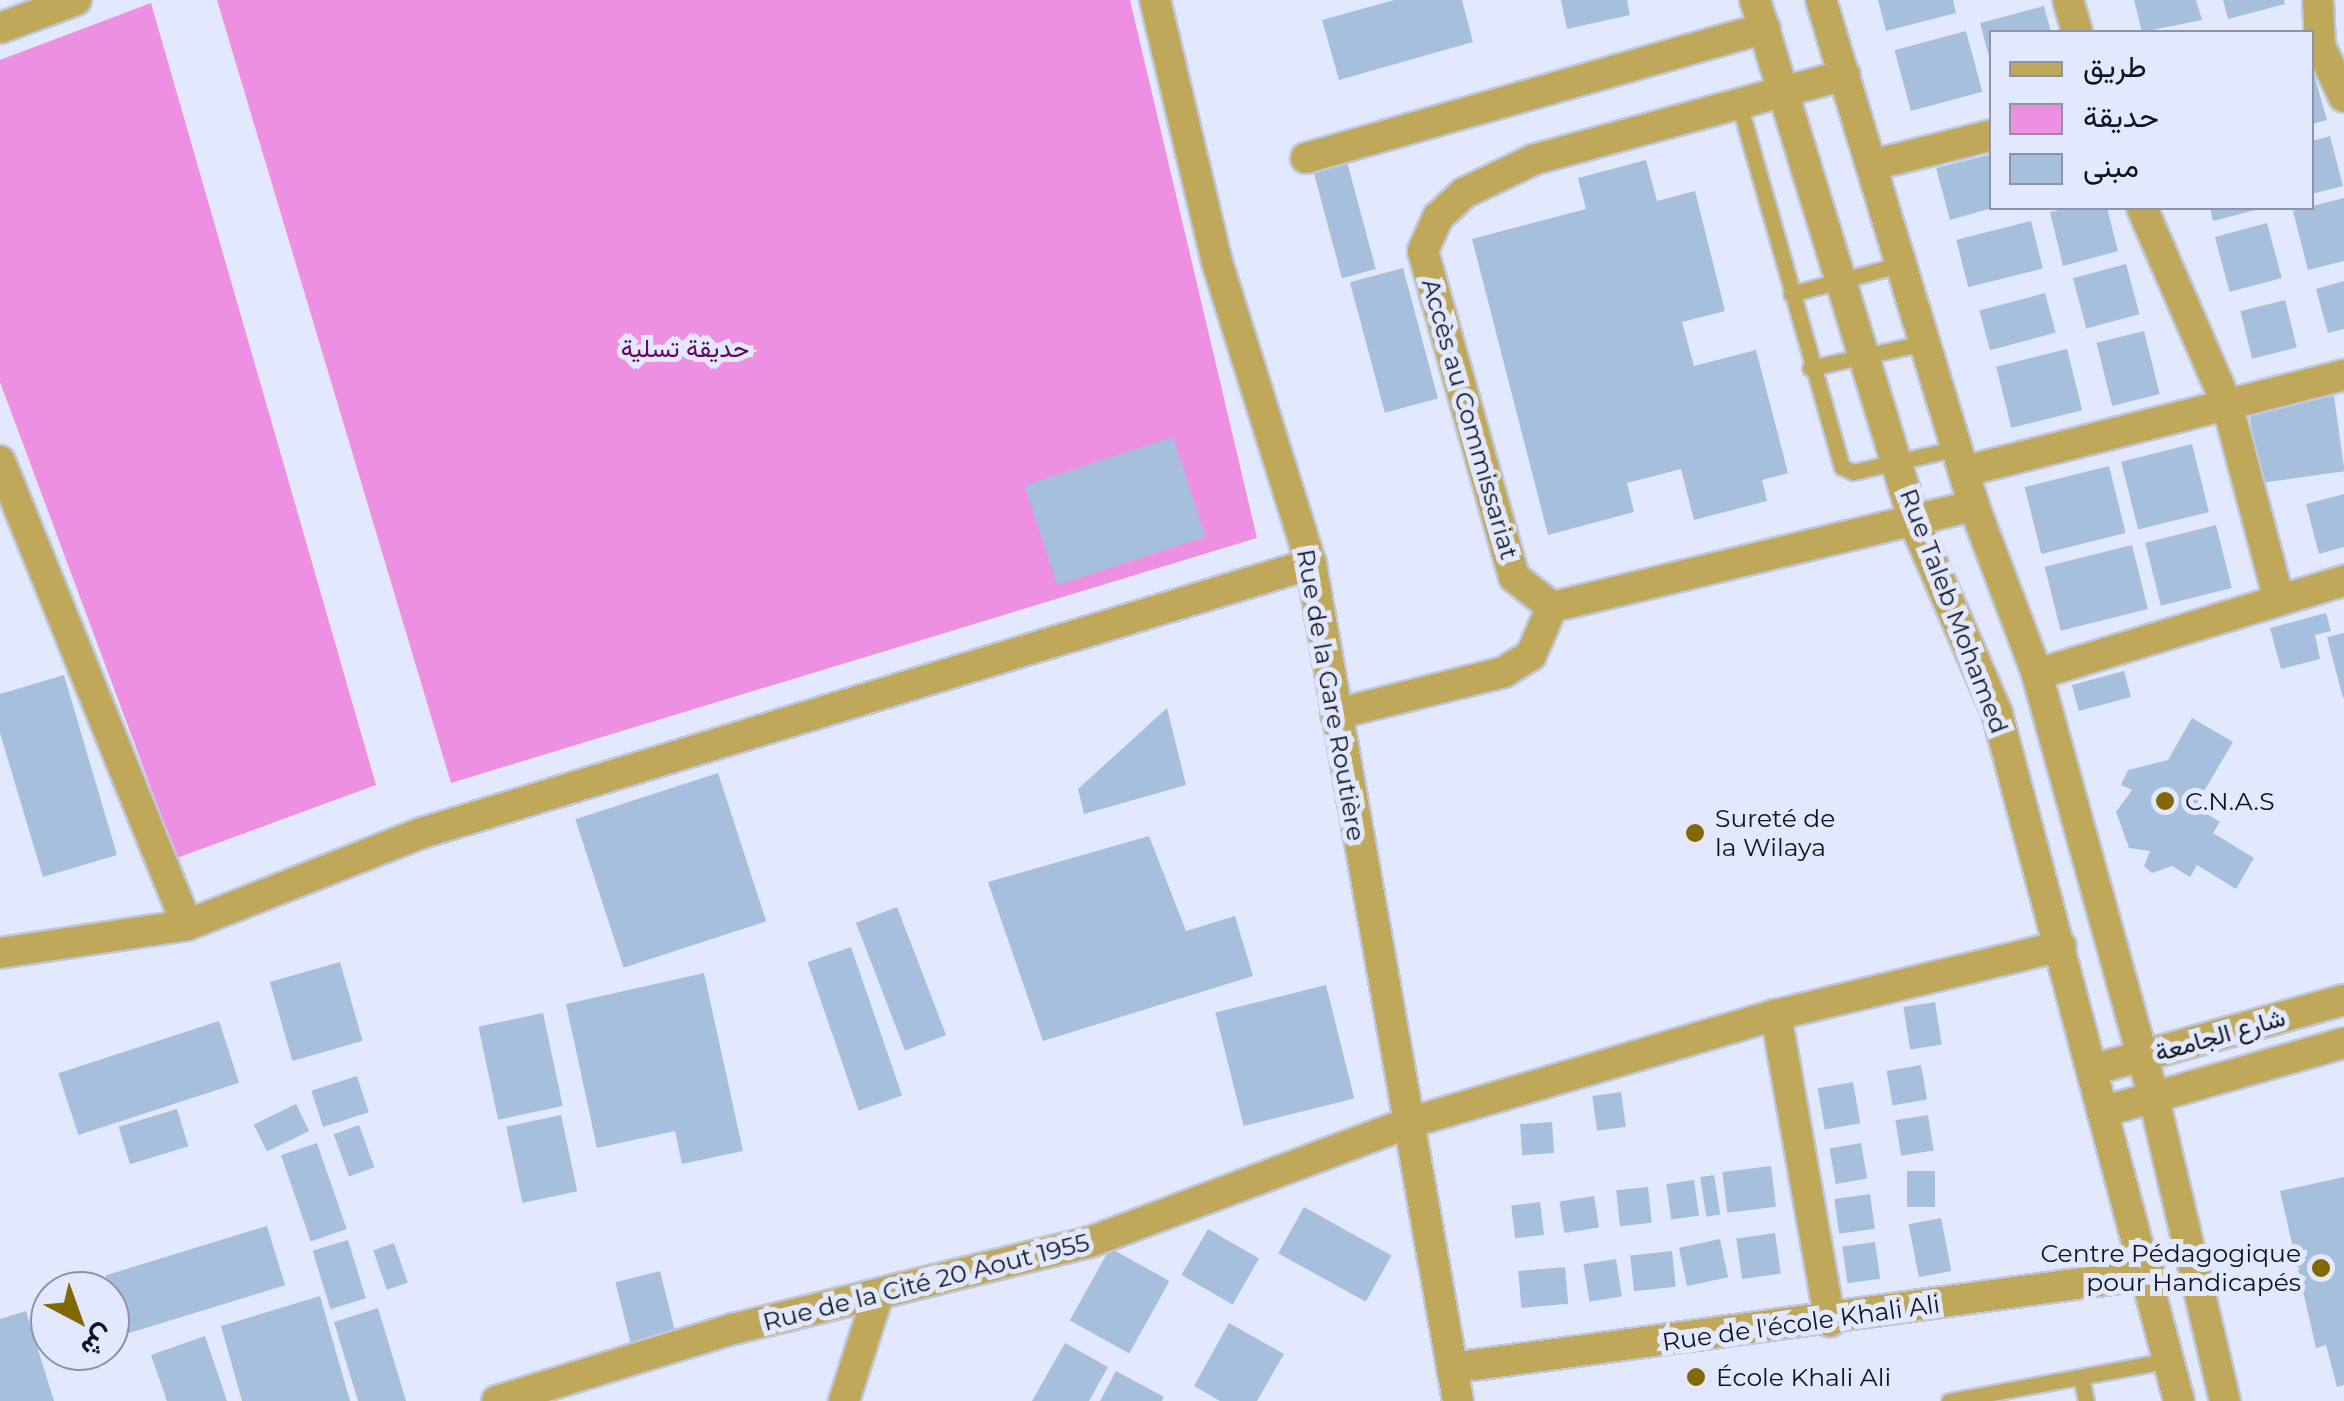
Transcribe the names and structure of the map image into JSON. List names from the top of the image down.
{
  "streets": {
    "street": [
      "Accès au Commissariat",
      "Rue Taleb Mohamed",
      "Rue de la Gare Routière",
      "شارع الجامعة",
      "Rue de la Cité 20 Aout 1955",
      "Rue de l'école Khali Ali"
    ]
  },
  "crossings": [
    ["Accès au Commissariat", "Rue Taleb Mohamed"],
    ["Rue Taleb Mohamed", "شارع الجامعة"],
    ["Rue Taleb Mohamed", "Rue de la Cité 20 Aout 1955"],
    ["Rue Taleb Mohamed", "Rue de l'école Khali Ali"],
    ["Rue de la Gare Routière", "Rue de la Cité 20 Aout 1955"],
    ["Rue de la Gare Routière", "Rue de l'école Khali Ali"]
  ],
  "parks": ["حديقة تسلية"],
  "places": [
    "C.N.A.S",
    "Sureté de la Wilaya",
    "Centre Pédagogique pour Handicapés",
    "École Khali Ali"
  ],
  "legend": ["طريق", "حديقة", "مبنى"],
  "north": "bottom right"
}
